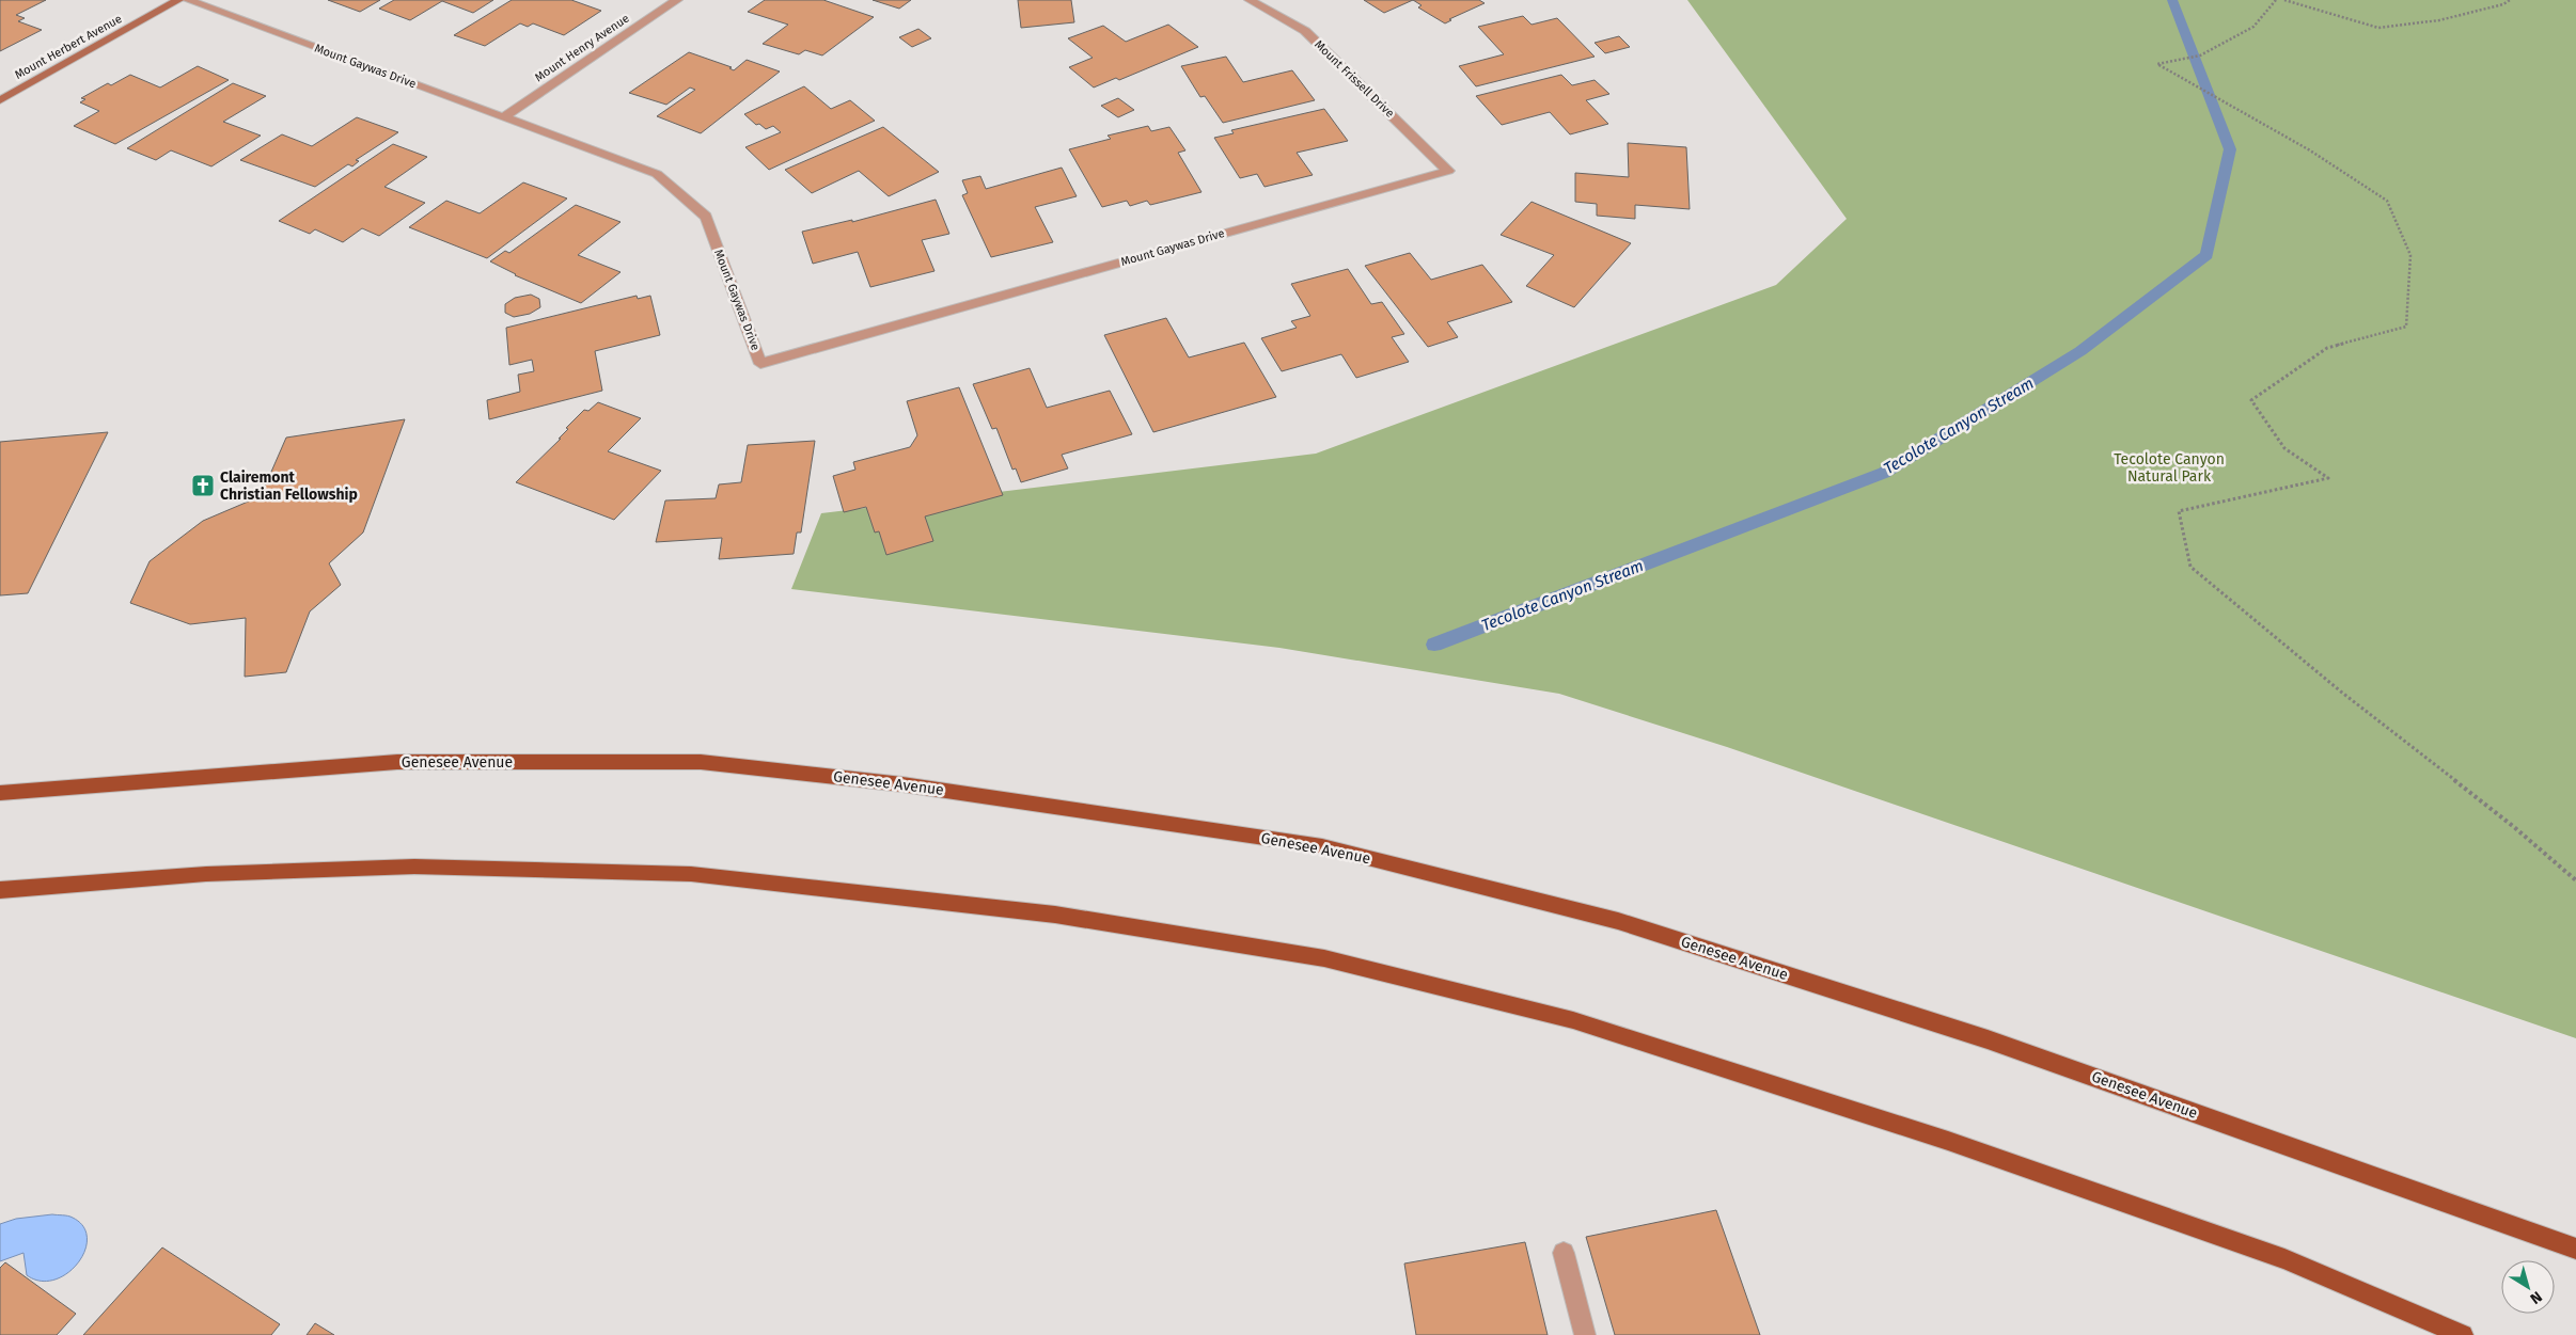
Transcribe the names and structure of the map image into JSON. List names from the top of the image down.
{
  "streets": {
    "main road": ["Genesee Avenue"],
    "street": [
      "Mount Herbert Avenue",
      "Mount Henry Avenue",
      "Mount Gaywas Drive",
      "Mount Frissell Drive"
    ]
  },
  "crossings": [
    ["Mount Henry Avenue", "Mount Gaywas Drive"],
    ["Mount Gaywas Drive", "Mount Frissell Drive"]
  ],
  "water": ["Tecolote Canyon Stream"],
  "parks": ["Tecolote Canyon Natural Park"],
  "places": {
    "church": ["Clairemont Christian Fellowship"]
  },
  "north": "bottom right"
}
